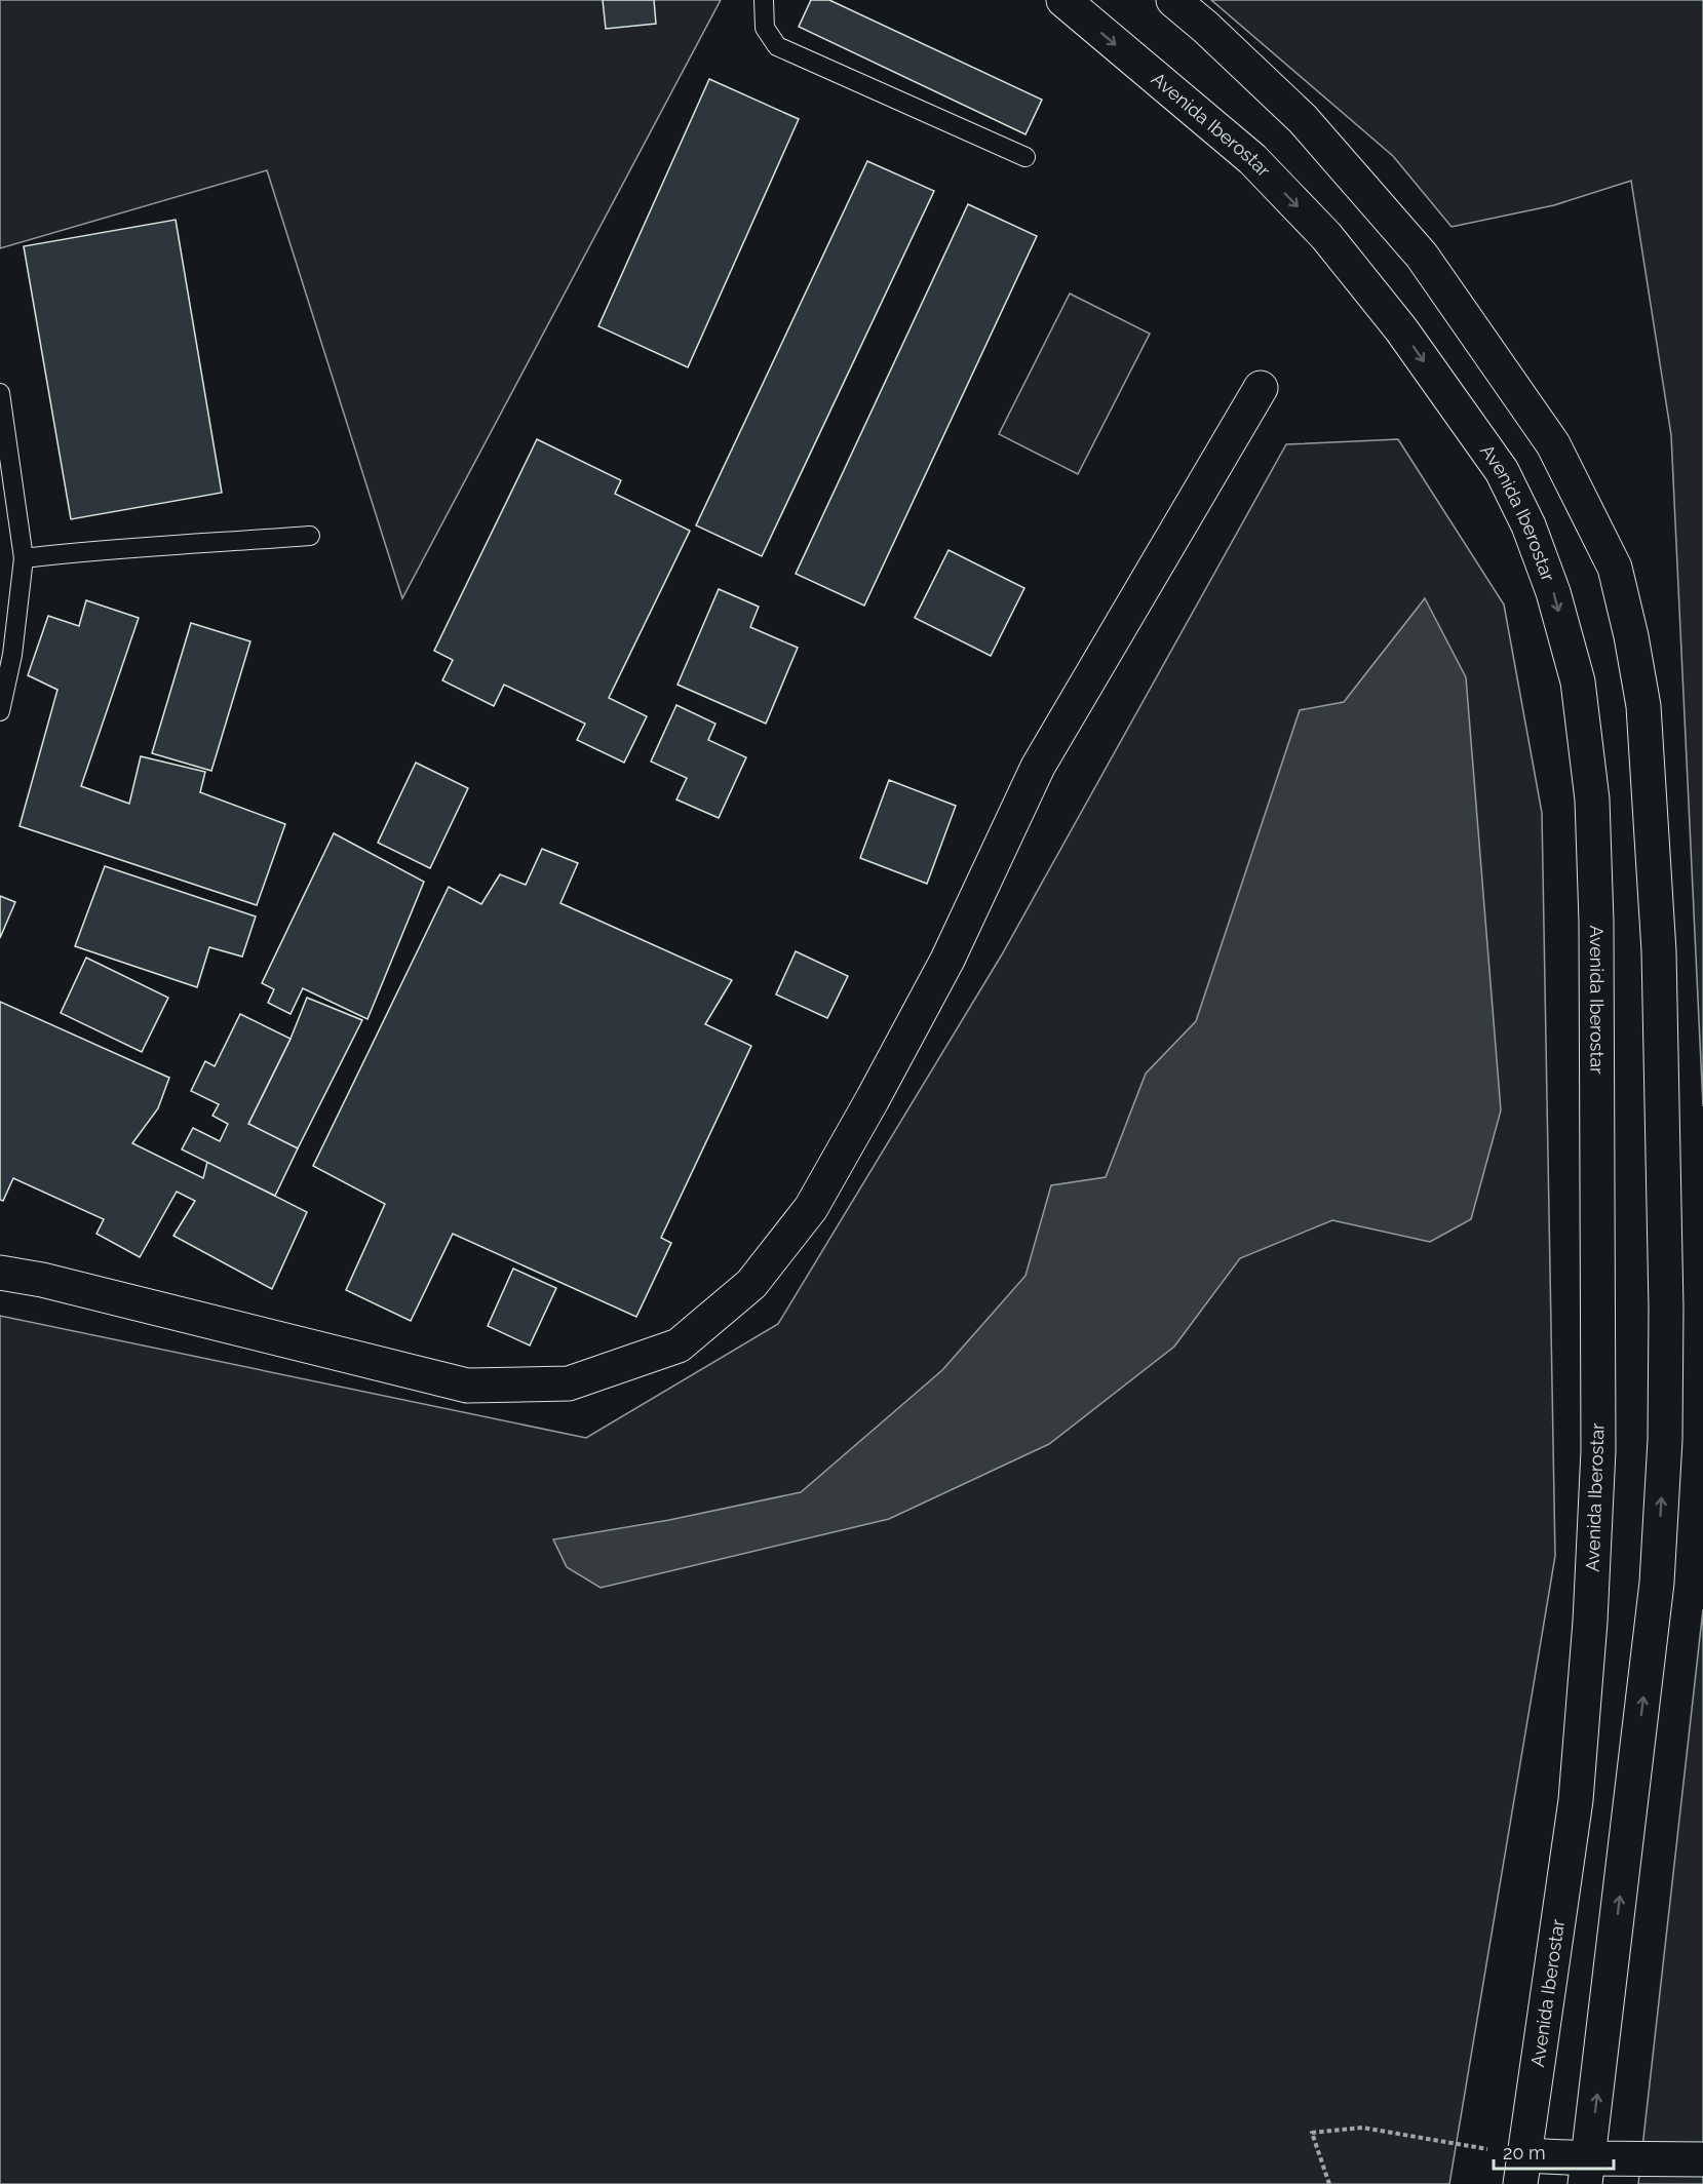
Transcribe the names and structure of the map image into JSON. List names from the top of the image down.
{
  "streets": {
    "street": ["Avenida Iberostar"]
  },
  "scale_bar": "20 m"
}
